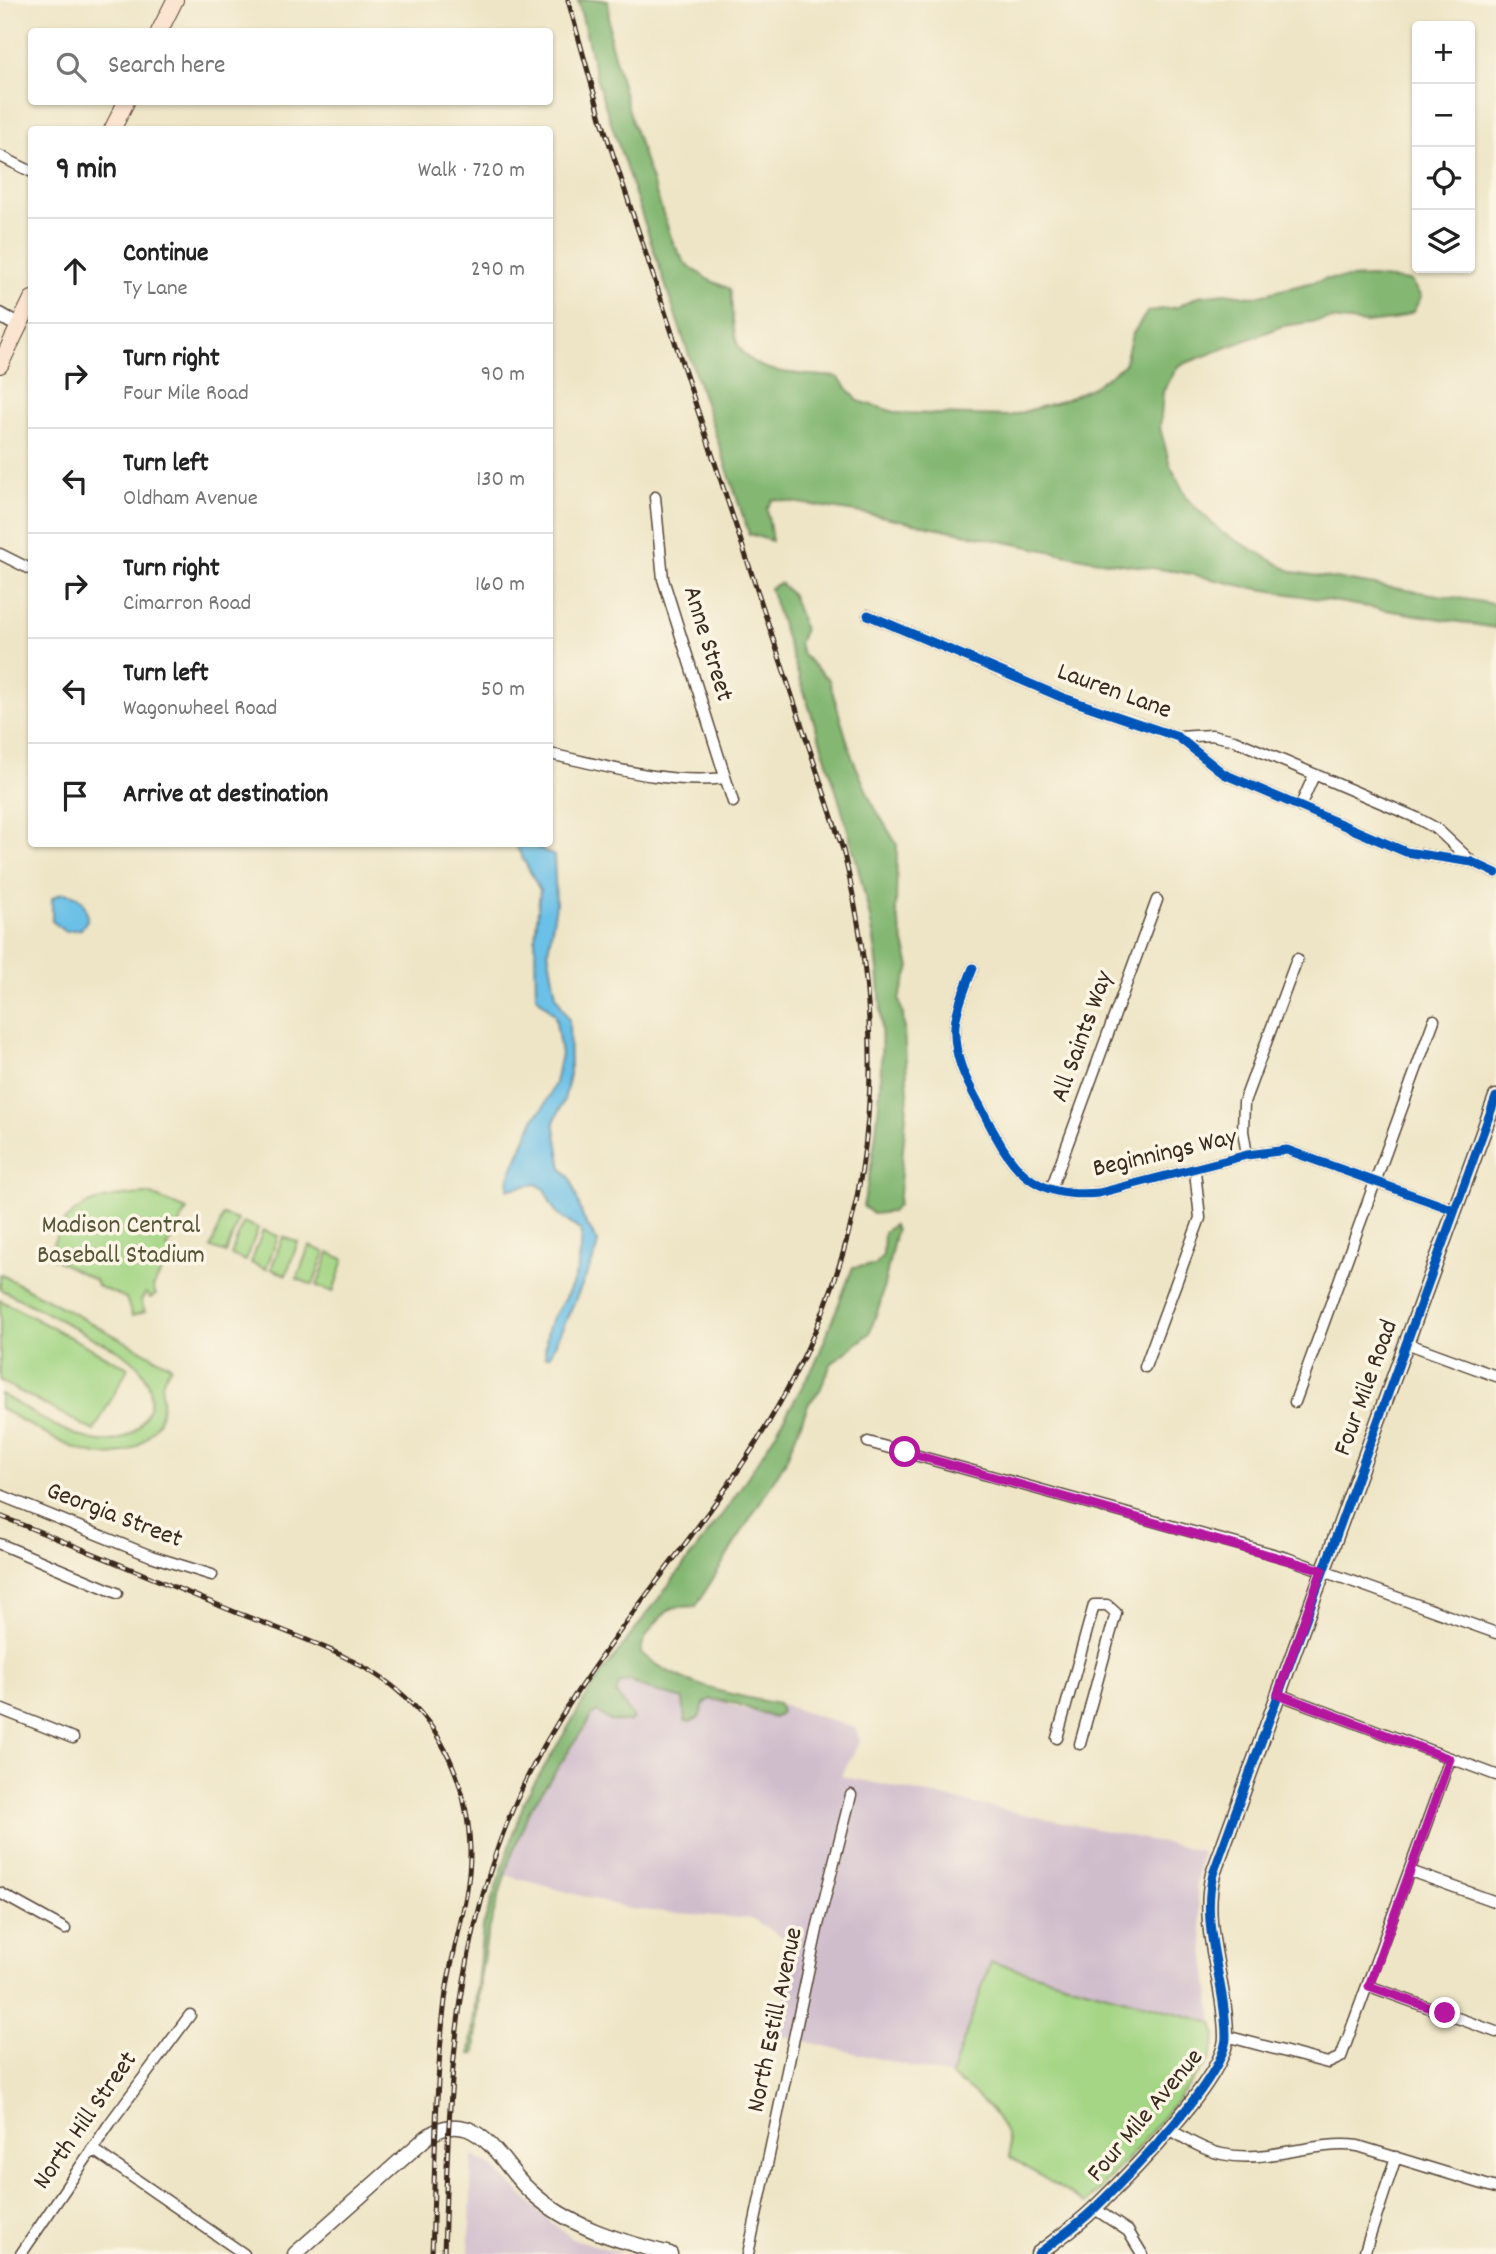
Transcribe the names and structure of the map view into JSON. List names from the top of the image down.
{
  "streets": {
    "street": [
      "Anne Street",
      "Lauren Lane",
      "All Saints Way",
      "Beginnings Way",
      "Four Mile Road",
      "Georgia Street",
      "North Estill Avenue",
      "Four Mile Avenue",
      "North Hill Street"
    ]
  },
  "crossings": [
    ["All Saints Way", "Beginnings Way"],
    ["Beginnings Way", "Four Mile Road"],
    ["Four Mile Road", "Four Mile Avenue"]
  ],
  "parks": ["Madison Central Baseball Stadium"],
  "page": {
    "map_buttons": ["+", "−"],
    "search": "Search here",
    "heading": ["9 min", "Walk · 720 m"],
    "list": [
      ["Continue", "Ty Lane", "290 m"],
      ["Turn right", "Four Mile Road", "90 m"],
      ["Turn left", "Oldham Avenue", "130 m"],
      ["Turn right", "Cimarron Road", "160 m"],
      ["Turn left", "Wagonwheel Road", "50 m"],
      "Arrive at destination"
    ]
  }
}
